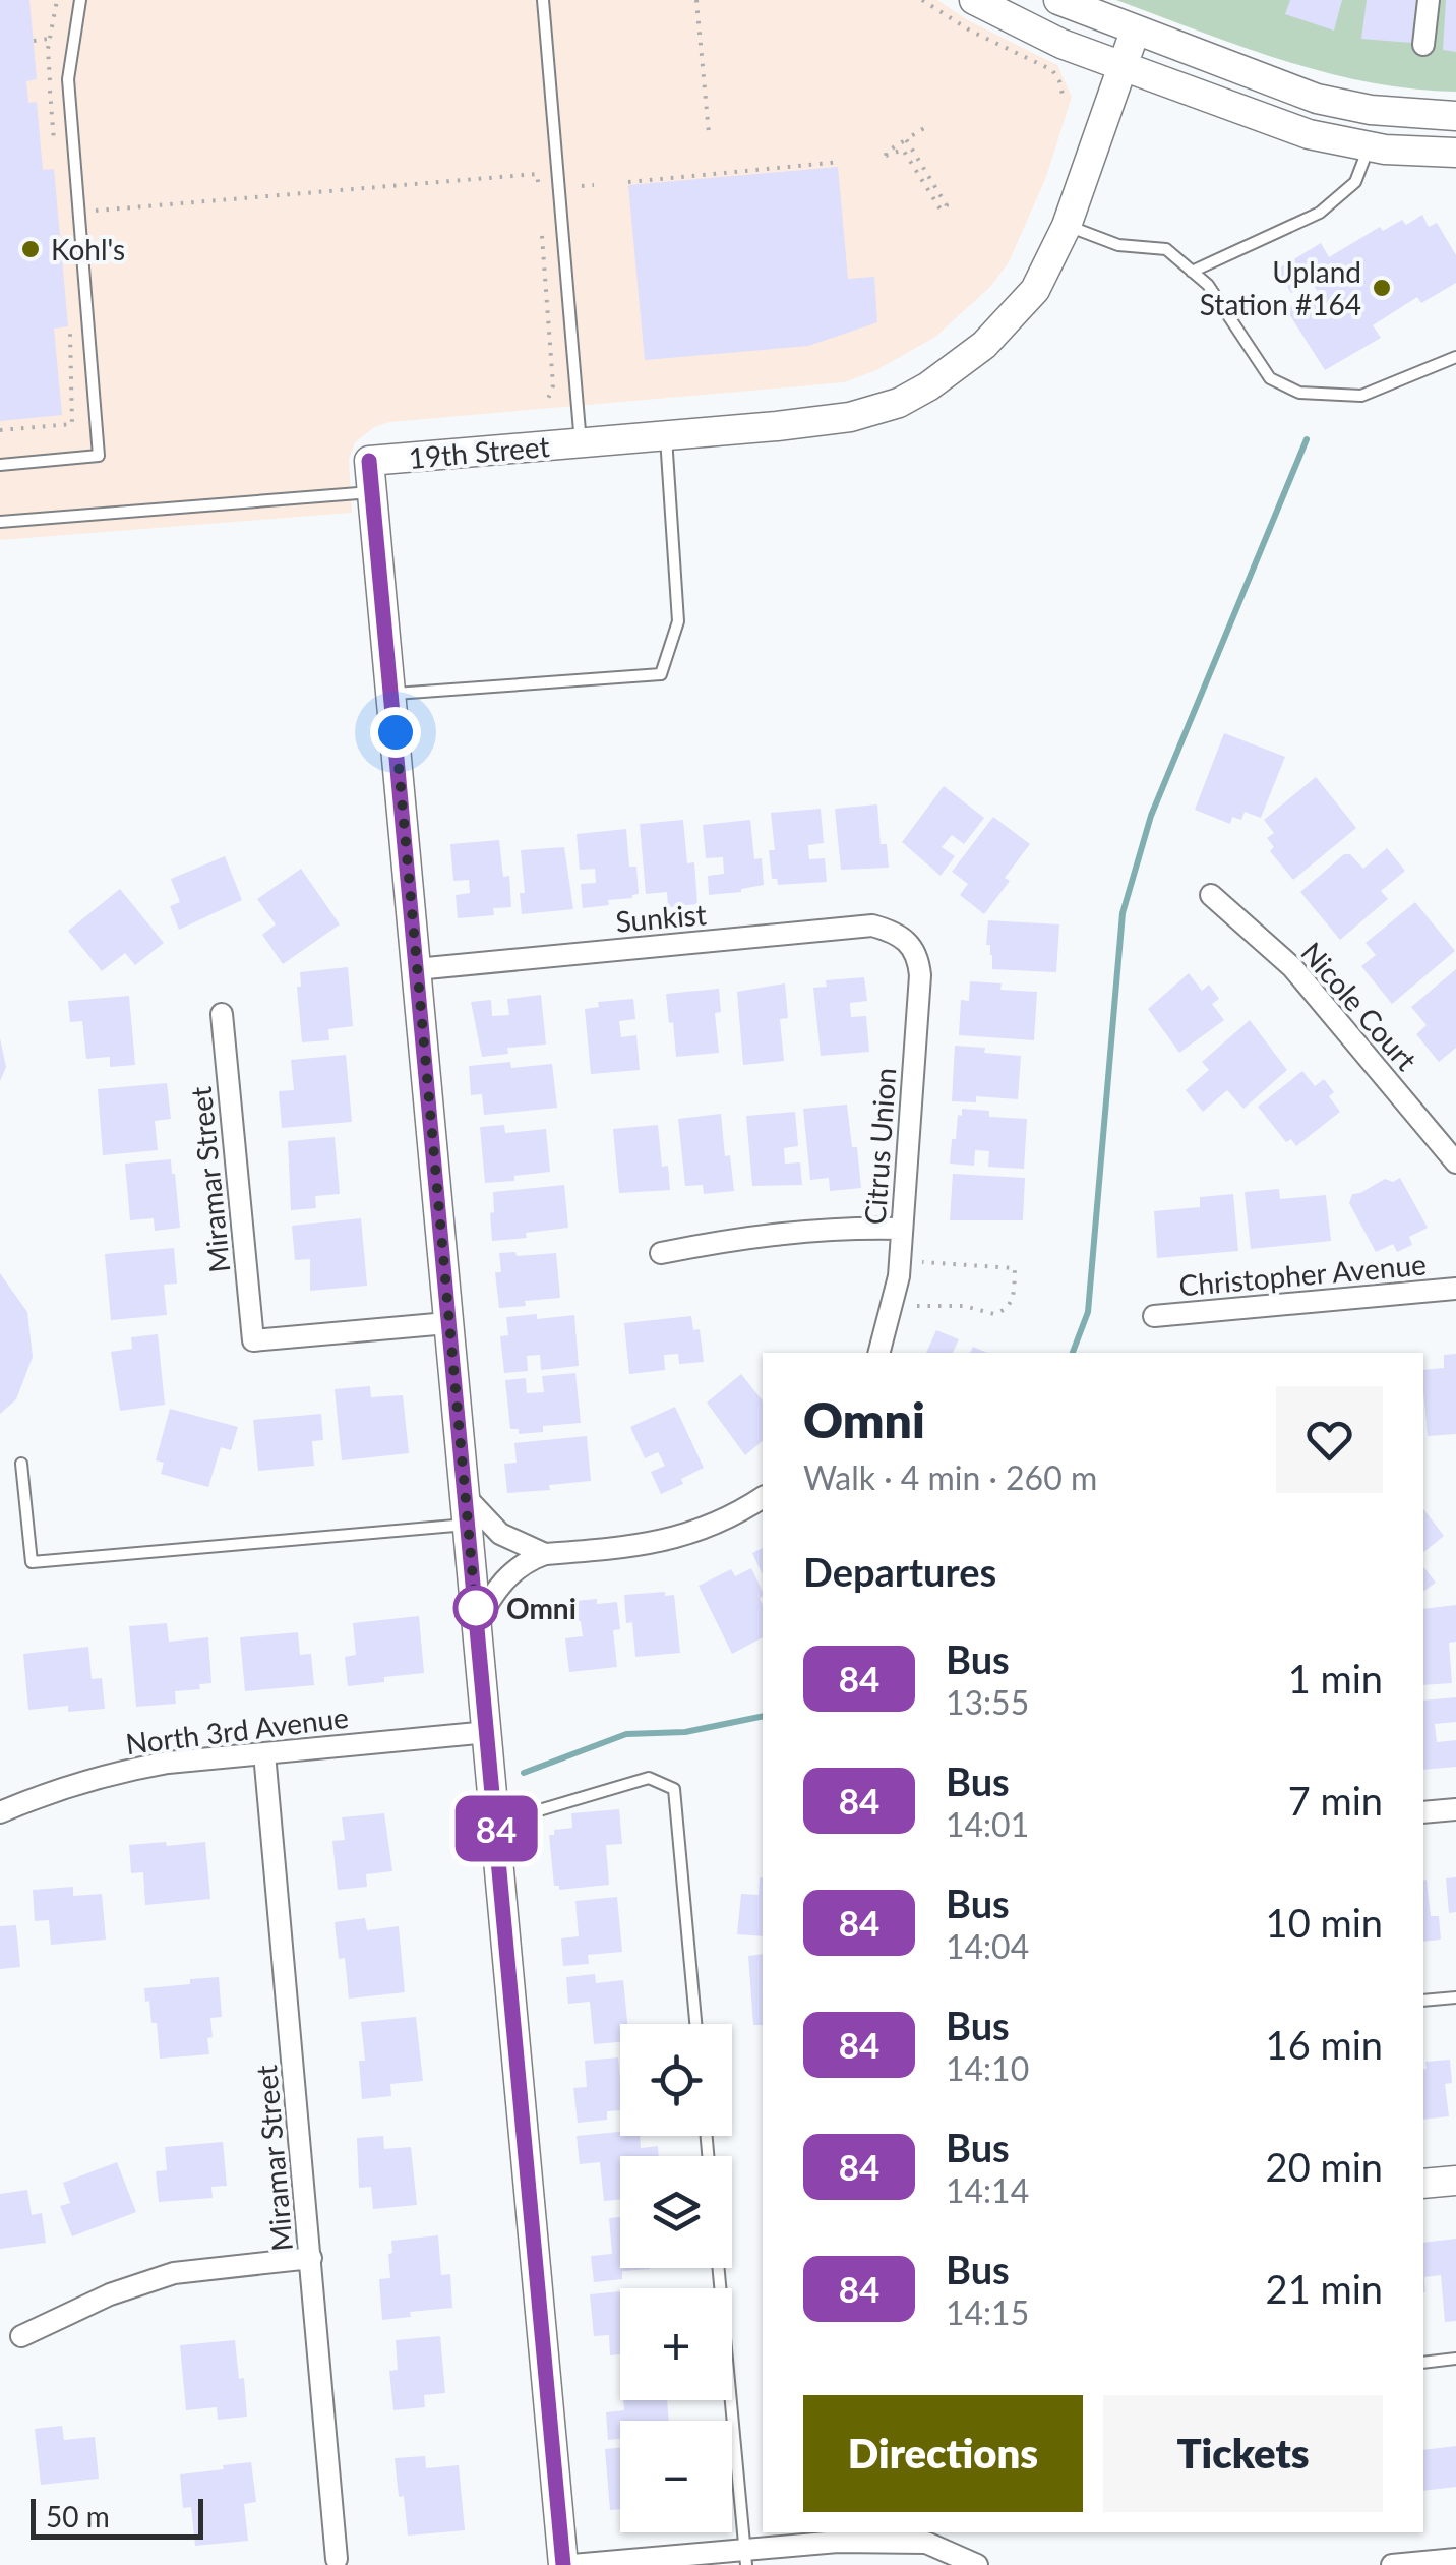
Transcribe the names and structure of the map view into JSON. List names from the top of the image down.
{
  "streets": {
    "main road": ["19th Street"],
    "street": [
      "Sunkist",
      "Nicole Court",
      "Citrus Union",
      "Miramar Street",
      "Christopher Avenue",
      "North 3rd Avenue"
    ]
  },
  "crossings": [
    ["19th Street", "Sunkist"],
    ["19th Street", "Miramar Street"],
    ["19th Street", "North 3rd Avenue"],
    ["Sunkist", "Citrus Union"],
    ["Miramar Street", "North 3rd Avenue"]
  ],
  "places": ["Kohl's", "Upland Station #164", "Omni"],
  "lines": ["bus line 84"],
  "scale_bar": "50 m",
  "page": {
    "on_map": "84",
    "heading": [
      ["Omni", "Walk · 4 min · 260 m"],
      "Departures"
    ],
    "list": [
      {
        "mark": "84",
        "name": "Bus",
        "note": "13:55",
        "value": "1 min"
      },
      {
        "mark": "84",
        "name": "Bus",
        "note": "14:01",
        "value": "7 min"
      },
      {
        "mark": "84",
        "name": "Bus",
        "note": "14:04",
        "value": "10 min"
      },
      {
        "mark": "84",
        "name": "Bus",
        "note": "14:10",
        "value": "16 min"
      },
      {
        "mark": "84",
        "name": "Bus",
        "note": "14:14",
        "value": "20 min"
      },
      {
        "mark": "84",
        "name": "Bus",
        "note": "14:15",
        "value": "21 min"
      }
    ],
    "map_buttons": ["+", "−"],
    "buttons": ["Directions", "Tickets"],
    "scale": "50 m"
  }
}
